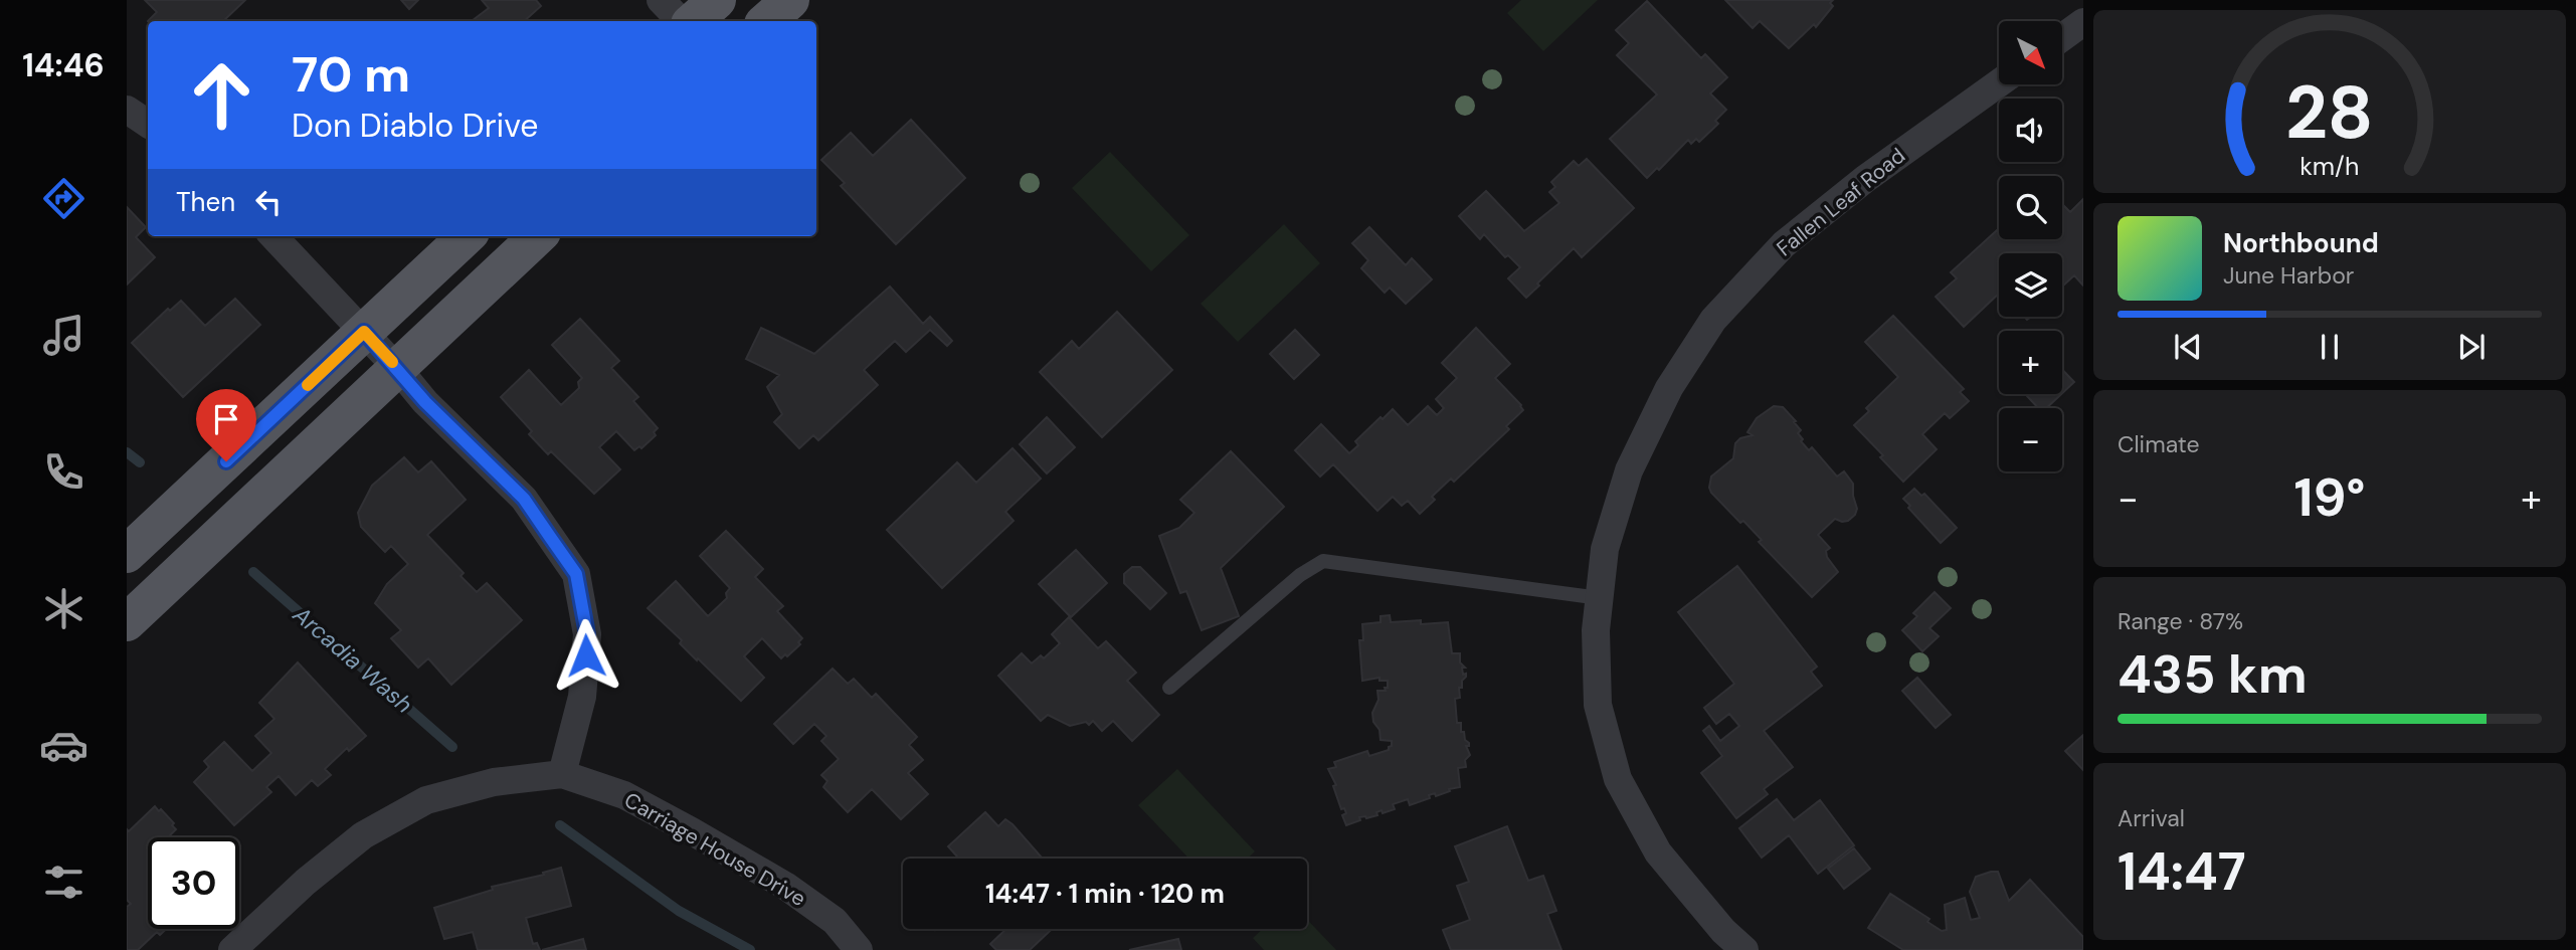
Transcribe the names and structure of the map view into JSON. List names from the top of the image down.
{
  "streets": {
    "street": ["Fallen Leaf Road", "Carriage House Drive"]
  },
  "water": ["Arcadia Wash"],
  "north": "bottom right",
  "page": {
    "tabs": "14:46",
    "map_buttons": ["+", "−"],
    "turn": ["70 m", "Don Diablo Drive"],
    "then": "Then",
    "song": ["Northbound", "June Harbor"],
    "tile": [
      "Climate",
      ["Range · 87%", "435 km"],
      ["Arrival", "14:47"]
    ],
    "heat": ["−", "19°", "+"],
    "limit": "30",
    "trip": "14:47 · 1 min · 120 m",
    "gauge": ["28", "km/h"]
  }
}
